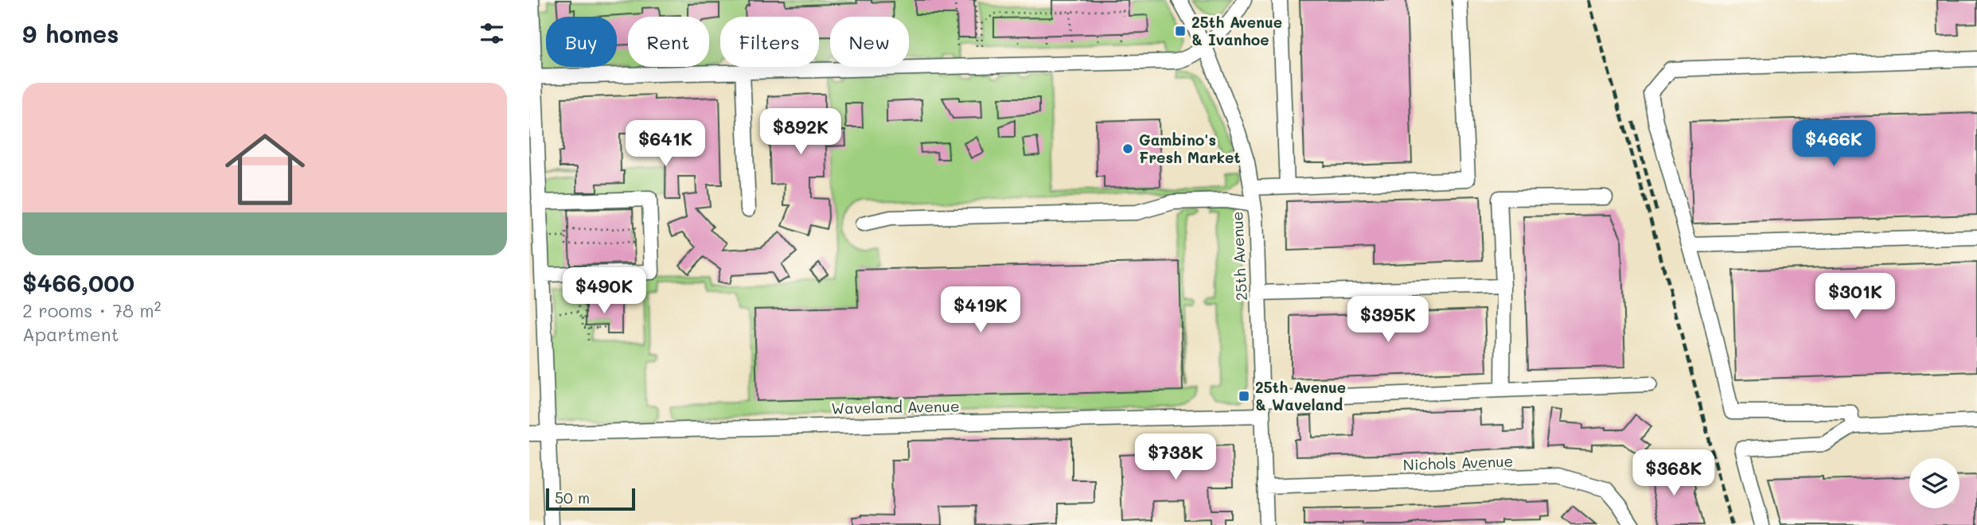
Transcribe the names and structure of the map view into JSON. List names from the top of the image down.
{
  "streets": {
    "street": ["25th Avenue", "Waveland Avenue", "Nichols Avenue"]
  },
  "crossings": [
    ["25th Avenue", "Waveland Avenue"],
    ["25th Avenue", "Nichols Avenue"]
  ],
  "places": {
    "transit": ["25th Avenue & Ivanhoe", "25th Avenue & Waveland"],
    "other": ["Gambino's Fresh Market"]
  },
  "scale_bar": "50 m",
  "page": {
    "heading": "9 homes",
    "chip": [
      "Buy",
      "Rent",
      "Filters",
      "New"
    ],
    "list": [
      {
        "name": "$466,000",
        "note": "2 rooms · 78 m² · Apartment"
      }
    ],
    "price": [
      "$892K",
      "$641K",
      "$466K",
      "$490K",
      "$301K",
      "$419K",
      "$395K",
      "$738K",
      "$368K"
    ],
    "scale": "50 m"
  }
}
